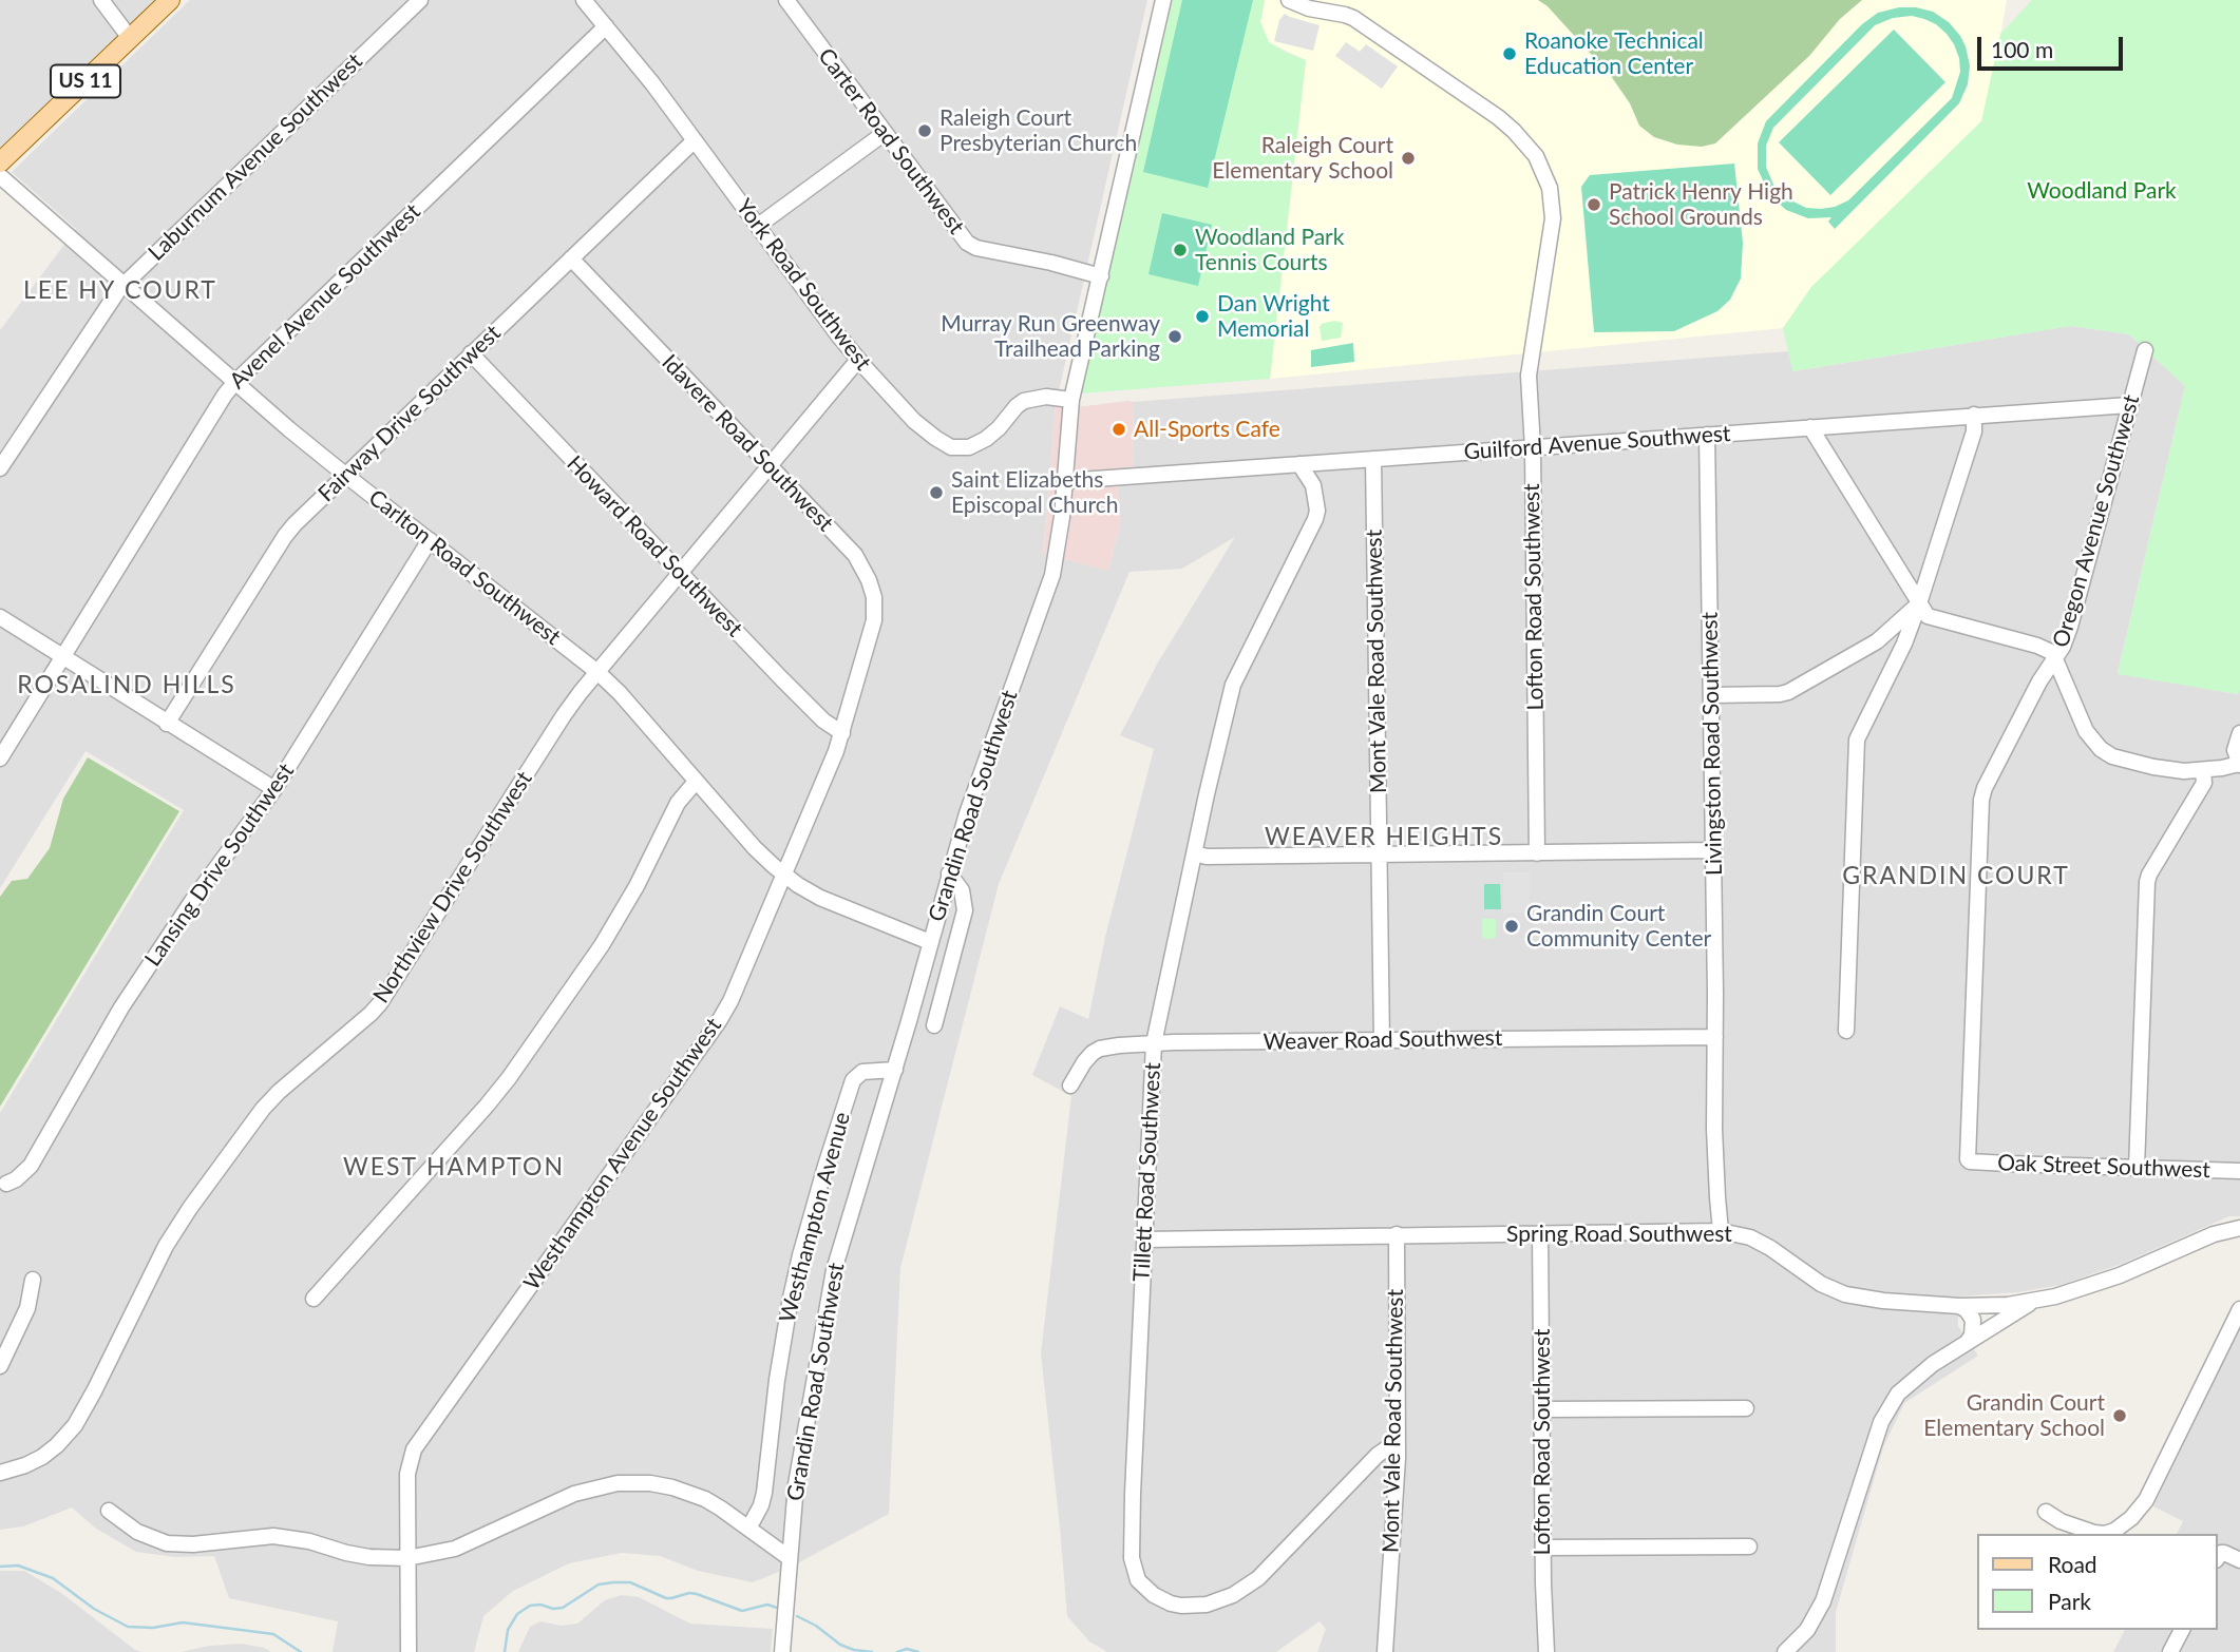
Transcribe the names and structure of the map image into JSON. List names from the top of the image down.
{
  "streets": {
    "main road": ["US 11"],
    "street": [
      "Carter Road Southwest",
      "Laburnum Avenue Southwest",
      "York Road Southwest",
      "Avenel Avenue Southwest",
      "Fairway Drive Southwest",
      "Idavere Road Southwest",
      "Guilford Avenue Southwest",
      "Oregon Avenue Southwest",
      "Howard Road Southwest",
      "Carlton Road Southwest",
      "Lofton Road Southwest",
      "Mont Vale Road Southwest",
      "Livingston Road Southwest",
      "Grandin Road Southwest",
      "Lansing Drive Southwest",
      "Northview Drive Southwest",
      "Weaver Road Southwest",
      "Westhampton Avenue Southwest",
      "Oak Street Southwest",
      "Tillett Road Southwest",
      "Westhampton Avenue",
      "Spring Road Southwest"
    ]
  },
  "crossings": [
    ["Carter Road Southwest", "Grandin Road Southwest"],
    ["Laburnum Avenue Southwest", "Carlton Road Southwest"],
    ["York Road Southwest", "Avenel Avenue Southwest"],
    ["York Road Southwest", "Fairway Drive Southwest"],
    ["York Road Southwest", "Grandin Road Southwest"],
    ["York Road Southwest", "Northview Drive Southwest"],
    ["Avenel Avenue Southwest", "Carlton Road Southwest"],
    ["Fairway Drive Southwest", "Idavere Road Southwest"],
    ["Fairway Drive Southwest", "Howard Road Southwest"],
    ["Fairway Drive Southwest", "Carlton Road Southwest"],
    ["Idavere Road Southwest", "Northview Drive Southwest"],
    ["Idavere Road Southwest", "Westhampton Avenue Southwest"],
    ["Guilford Avenue Southwest", "Oregon Avenue Southwest"],
    ["Guilford Avenue Southwest", "Lofton Road Southwest"],
    ["Guilford Avenue Southwest", "Mont Vale Road Southwest"],
    ["Guilford Avenue Southwest", "Livingston Road Southwest"],
    ["Guilford Avenue Southwest", "Grandin Road Southwest"],
    ["Guilford Avenue Southwest", "Tillett Road Southwest"],
    ["Oregon Avenue Southwest", "Oak Street Southwest"],
    ["Howard Road Southwest", "Northview Drive Southwest"],
    ["Howard Road Southwest", "Westhampton Avenue Southwest"],
    ["Carlton Road Southwest", "Grandin Road Southwest"],
    ["Carlton Road Southwest", "Lansing Drive Southwest"],
    ["Carlton Road Southwest", "Northview Drive Southwest"],
    ["Carlton Road Southwest", "Westhampton Avenue Southwest"],
    ["Lofton Road Southwest", "Spring Road Southwest"],
    ["Mont Vale Road Southwest", "Weaver Road Southwest"],
    ["Mont Vale Road Southwest", "Tillett Road Southwest"],
    ["Mont Vale Road Southwest", "Spring Road Southwest"],
    ["Livingston Road Southwest", "Weaver Road Southwest"],
    ["Livingston Road Southwest", "Spring Road Southwest"],
    ["Grandin Road Southwest", "Westhampton Avenue"],
    ["Weaver Road Southwest", "Tillett Road Southwest"],
    ["Tillett Road Southwest", "Spring Road Southwest"]
  ],
  "districts": [
    "LEE HY COURT",
    "ROSALIND HILLS",
    "WEAVER HEIGHTS",
    "GRANDIN COURT",
    "WEST HAMPTON"
  ],
  "parks": ["Woodland Park"],
  "places": [
    "Roanoke Technical Education Center",
    "Raleigh Court Presbyterian Church",
    "Raleigh Court Elementary School",
    "Patrick Henry High School Grounds",
    "Woodland Park Tennis Courts",
    "Dan Wright Memorial",
    "Murray Run Greenway Trailhead Parking",
    "All-Sports Cafe",
    "Saint Elizabeths Episcopal Church",
    "Grandin Court Community Center",
    "Grandin Court Elementary School"
  ],
  "legend": ["Road", "Park"],
  "scale_bar": "100 m"
}
